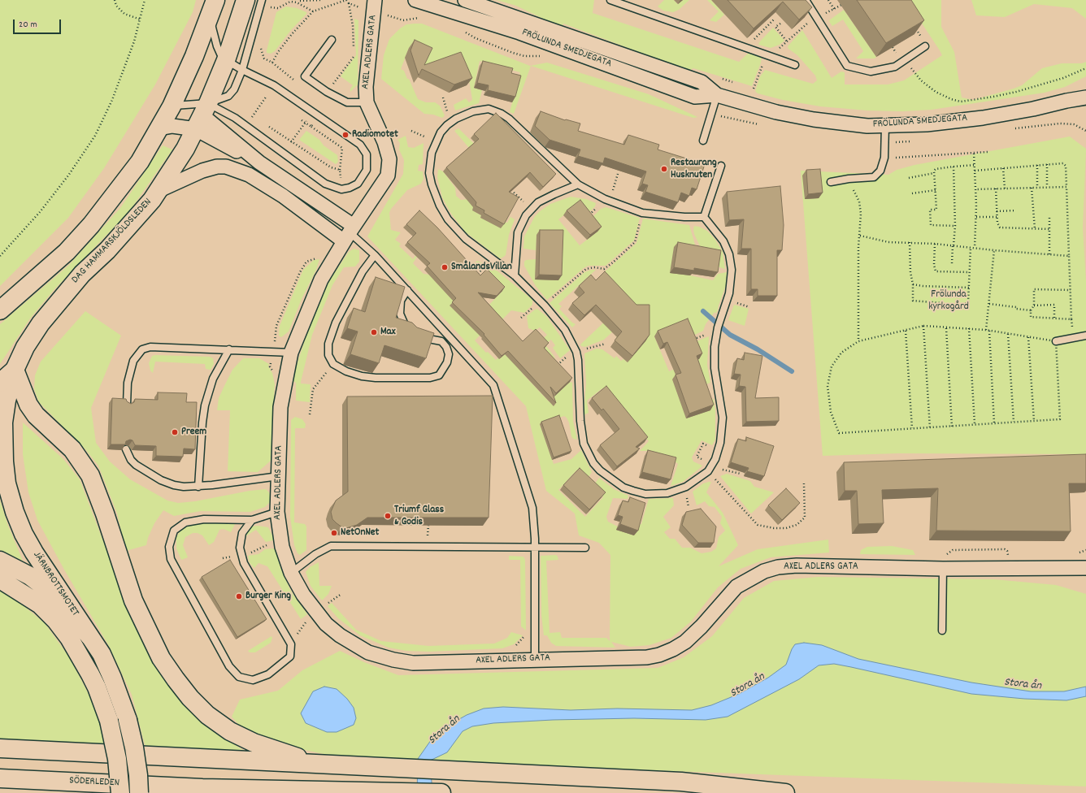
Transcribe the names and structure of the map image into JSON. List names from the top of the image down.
{
  "streets": {
    "main road": ["DAG HAMMARSKJÖLDSLEDEN", "JÄRNBROTTSMOTET", "SÖDERLEDEN"],
    "street": ["FRÖLUNDA SMEDJEGATA", "AXEL ADLERS GATA"]
  },
  "crossings": [
    ["DAG HAMMARSKJÖLDSLEDEN", "JÄRNBROTTSMOTET"]
  ],
  "water": ["Stora ån"],
  "parks": ["Frölunda kyrkogård"],
  "places": [
    "Radiomotet",
    "Restaurang Husknuten",
    "SmålandsVillan",
    "Max",
    "Preem",
    "Triumf Glass & Godis",
    "NetOnNet",
    "Burger King"
  ],
  "scale_bar": "20 m"
}
